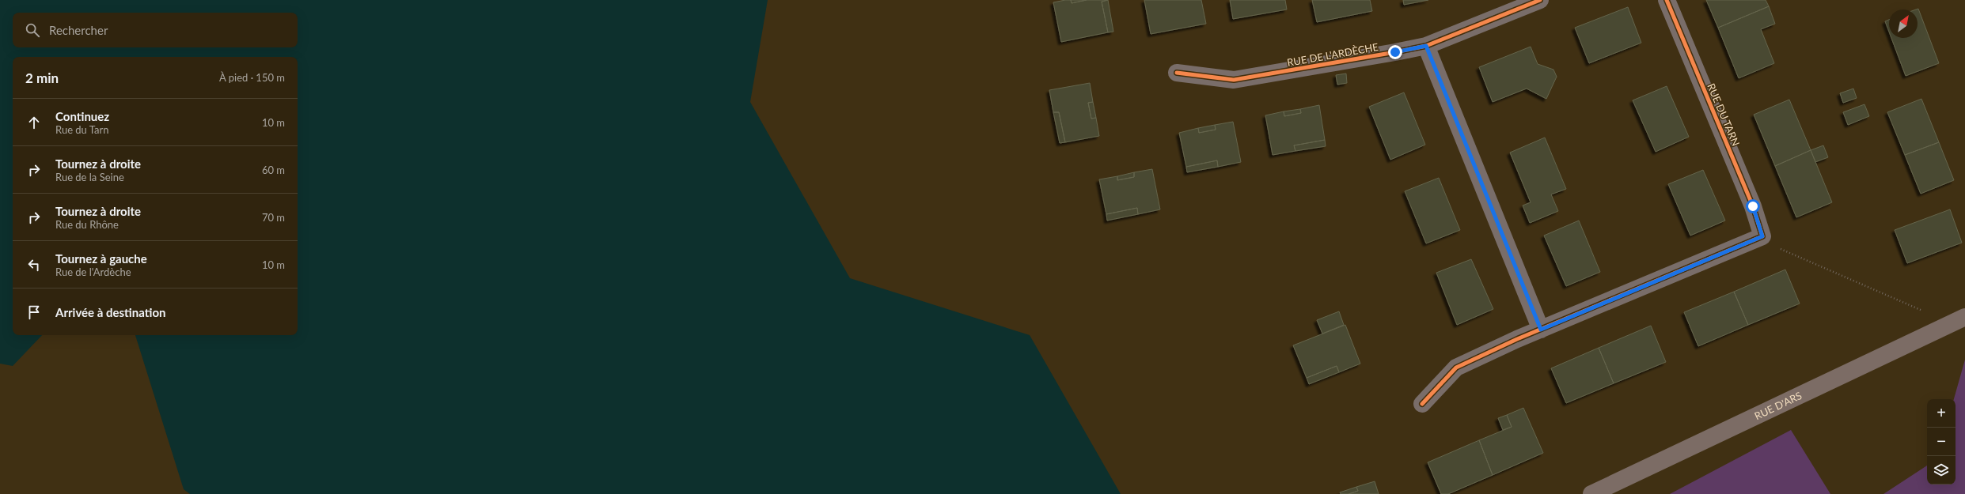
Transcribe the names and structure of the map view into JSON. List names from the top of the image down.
{
  "streets": {
    "main road": ["RUE D'ARS"],
    "street": ["RUE DE L'ARDÈCHE", "RUE DU TARN"]
  },
  "north": "top right",
  "page": {
    "search": "Rechercher",
    "heading": ["2 min", "À pied · 150 m"],
    "list": [
      ["Continuez", "Rue du Tarn", "10 m"],
      ["Tournez à droite", "Rue de la Seine", "60 m"],
      ["Tournez à droite", "Rue du Rhône", "70 m"],
      ["Tournez à gauche", "Rue de l'Ardèche", "10 m"],
      "Arrivée à destination"
    ],
    "map_buttons": ["+", "−"]
  }
}
